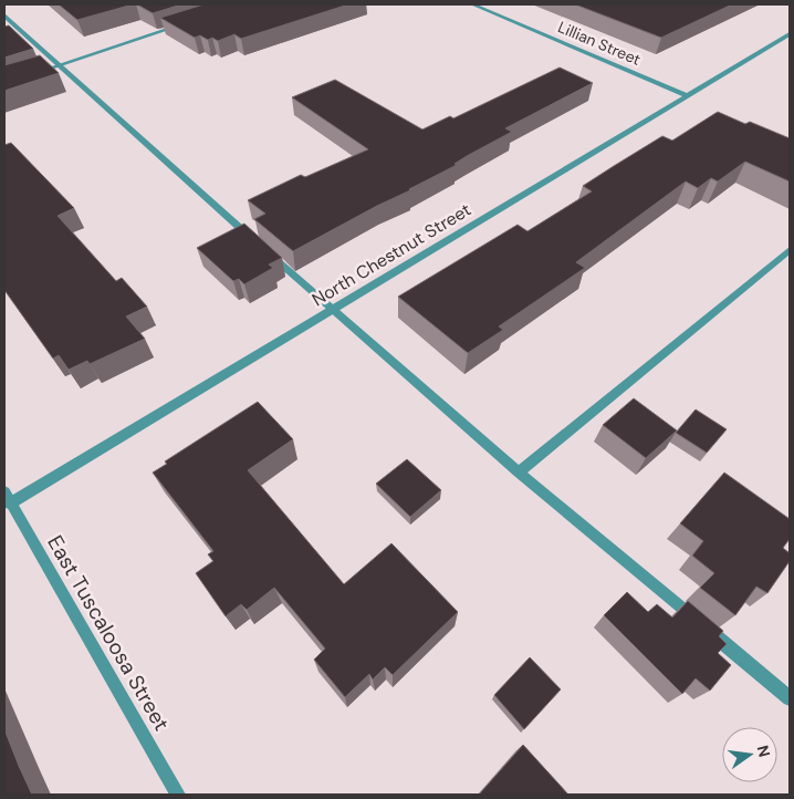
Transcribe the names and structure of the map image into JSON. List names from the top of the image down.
{
  "streets": {
    "street": ["Lillian Street", "North Chestnut Street", "East Tuscaloosa Street"]
  },
  "crossings": [
    ["Lillian Street", "North Chestnut Street"],
    ["North Chestnut Street", "East Tuscaloosa Street"]
  ],
  "north": "right"
}
